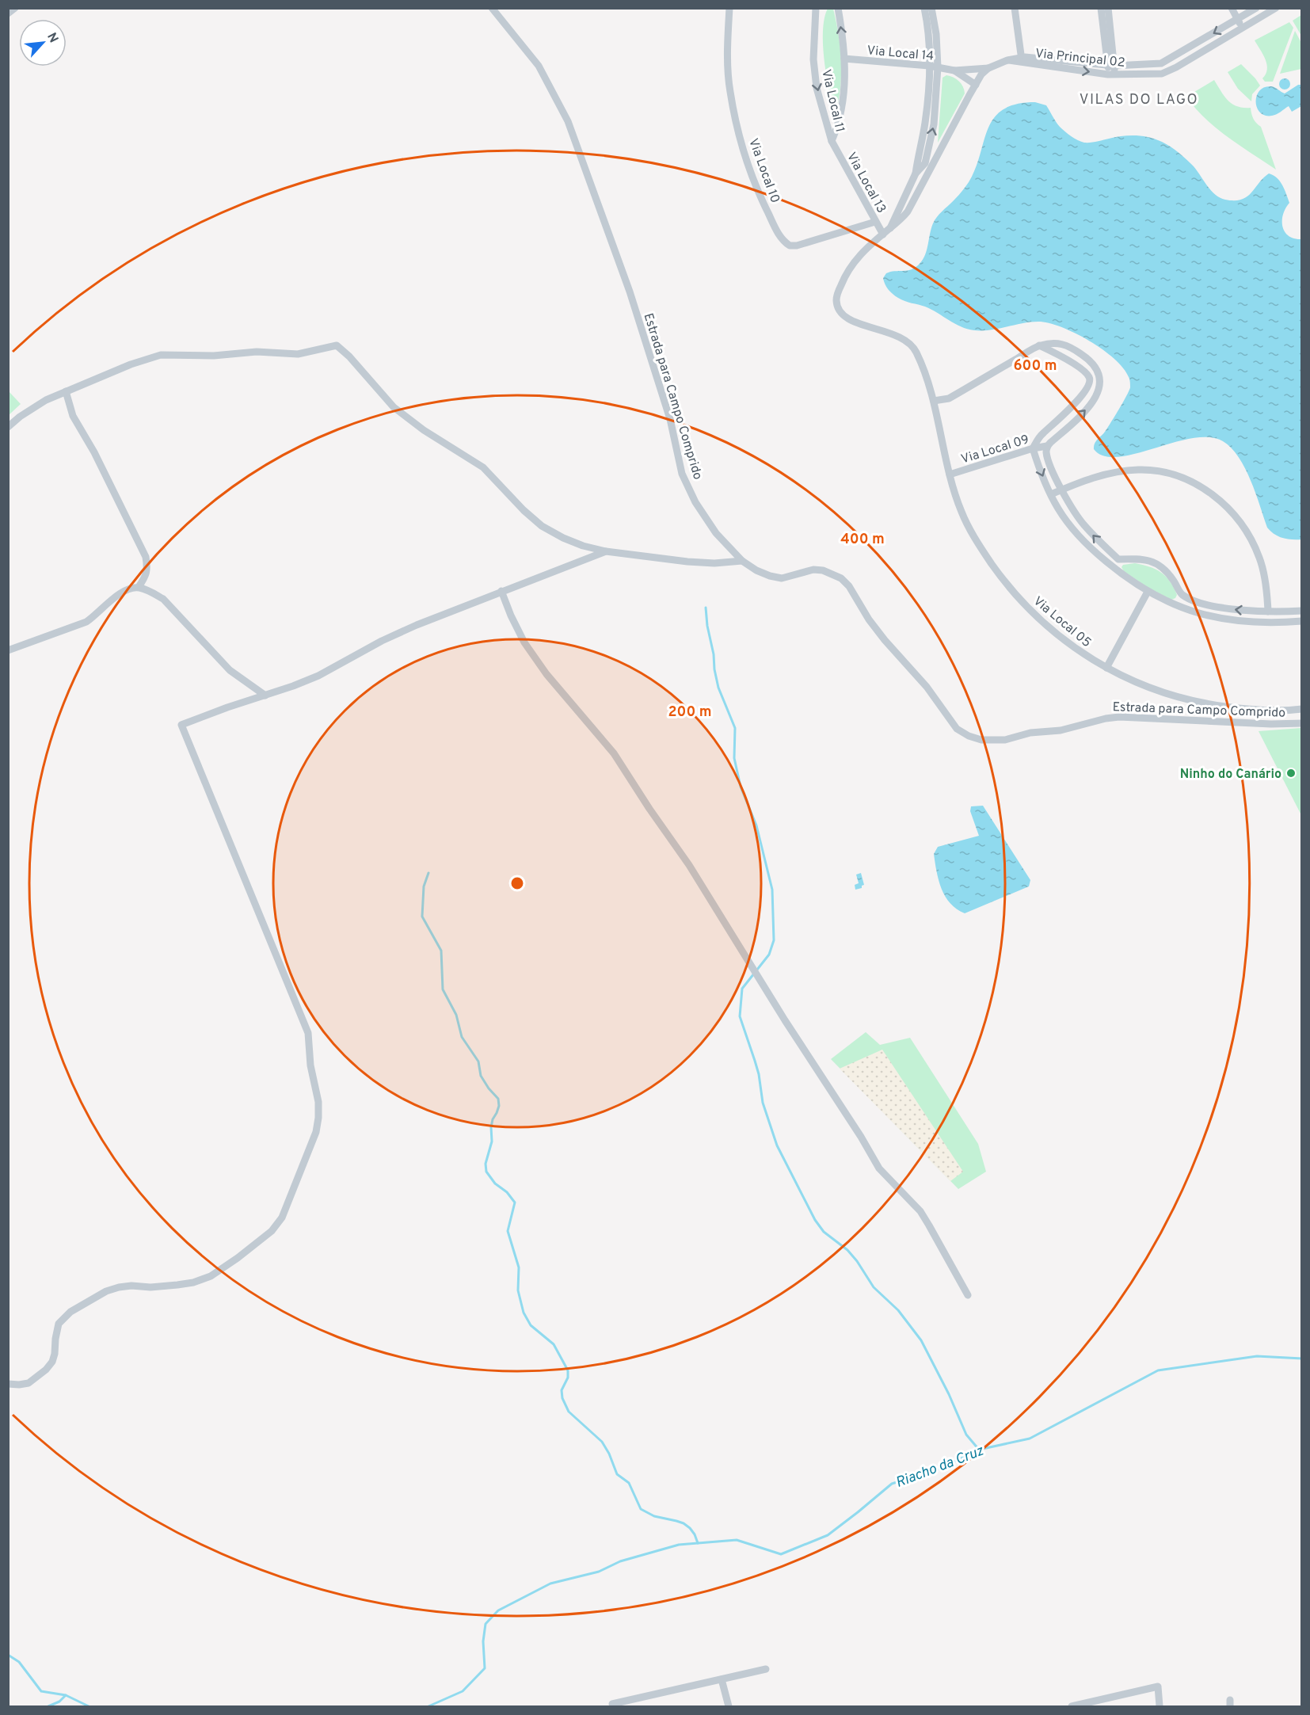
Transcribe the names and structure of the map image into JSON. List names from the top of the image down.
{
  "streets": {
    "street": [
      "Via Local 14",
      "Via Principal 02",
      "Via Local 11",
      "Via Local 10",
      "Via Local 13",
      "Estrada para Campo Comprido",
      "Via Local 09",
      "Via Local 05"
    ]
  },
  "crossings": [
    ["Via Local 14", "Via Principal 02"],
    ["Via Principal 02", "Via Local 13"],
    ["Via Principal 02", "Via Local 05"],
    ["Via Local 11", "Via Local 13"],
    ["Via Local 10", "Via Local 13"],
    ["Via Local 13", "Via Local 05"],
    ["Via Local 09", "Via Local 05"]
  ],
  "districts": ["VILAS DO LAGO"],
  "water": ["Riacho da Cruz"],
  "places": ["Ninho do Canário"],
  "north": "top right",
  "rings": ["600 m", "400 m", "200 m"]
}
